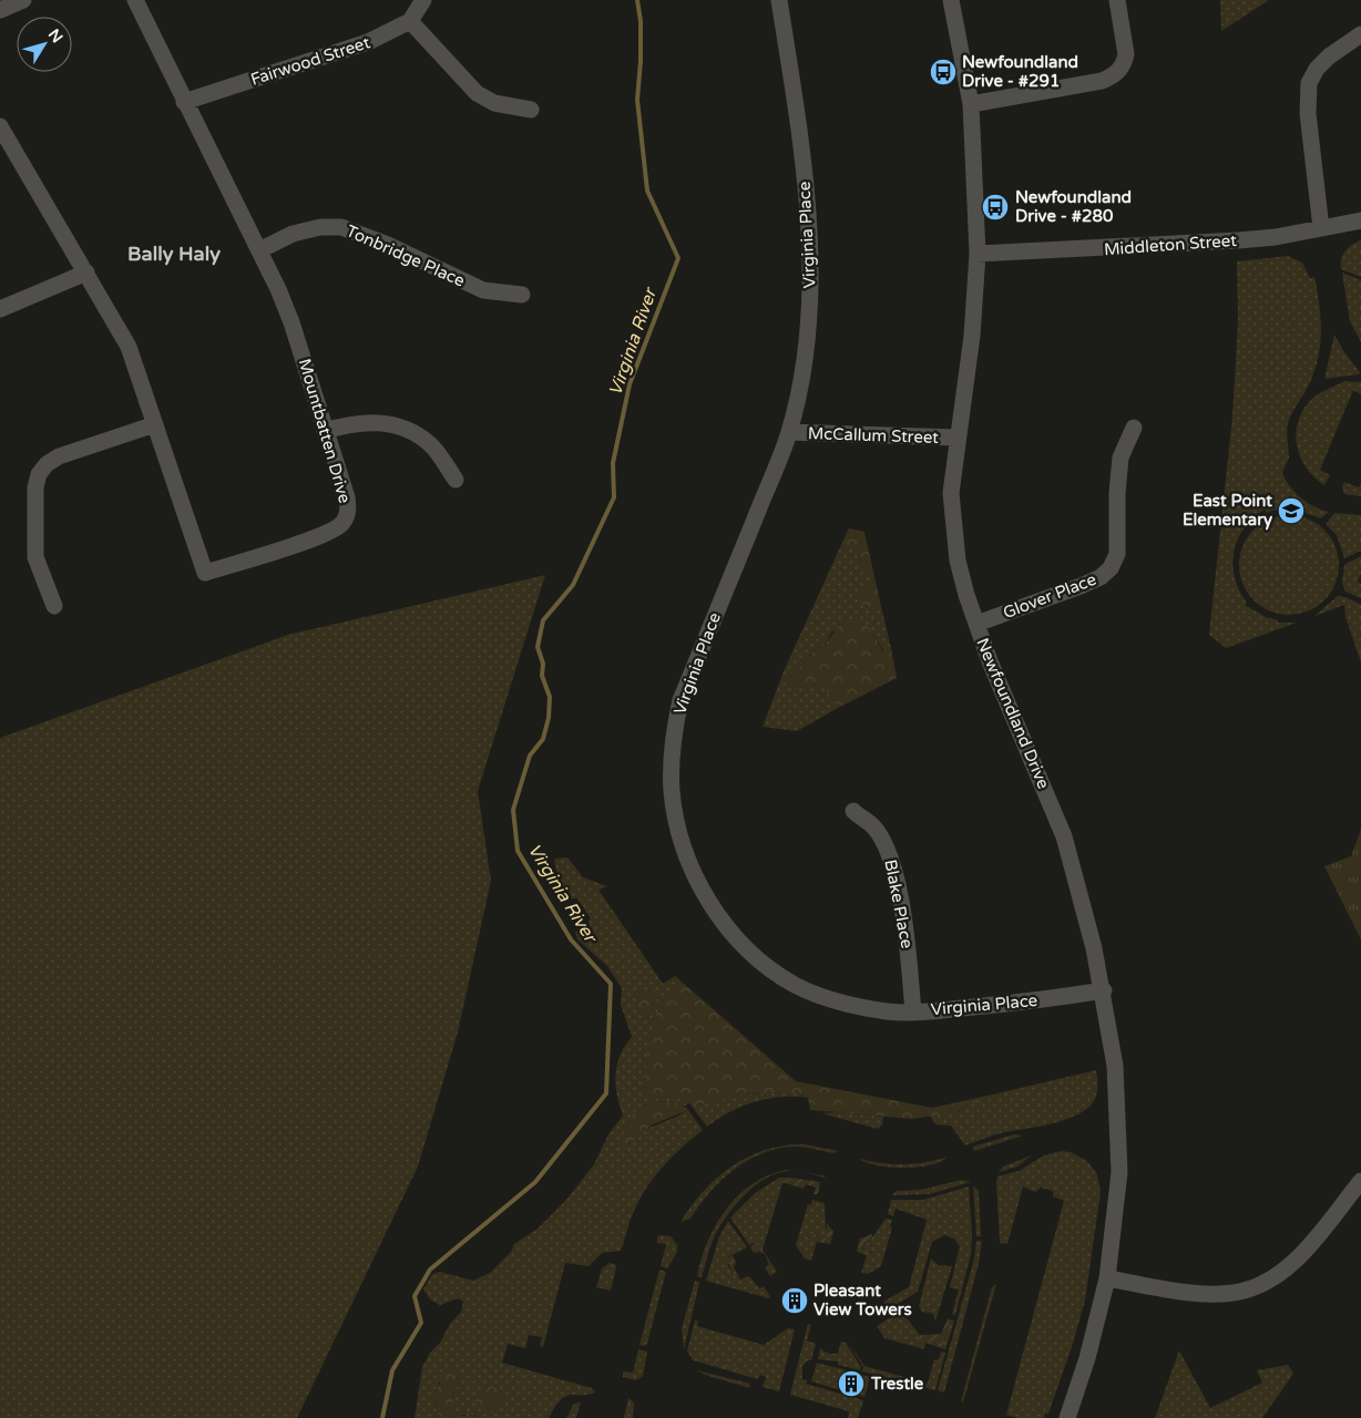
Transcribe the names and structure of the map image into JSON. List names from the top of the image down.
{
  "streets": {
    "street": [
      "Fairwood Street",
      "Virginia Place",
      "Middleton Street",
      "Tonbridge Place",
      "Mountbatten Drive",
      "McCallum Street",
      "Glover Place",
      "Newfoundland Drive",
      "Blake Place"
    ]
  },
  "crossings": [
    ["Fairwood Street", "Mountbatten Drive"],
    ["Virginia Place", "McCallum Street"],
    ["Virginia Place", "Newfoundland Drive"],
    ["Virginia Place", "Blake Place"],
    ["Middleton Street", "Newfoundland Drive"],
    ["Tonbridge Place", "Mountbatten Drive"],
    ["McCallum Street", "Newfoundland Drive"],
    ["Glover Place", "Newfoundland Drive"]
  ],
  "districts": ["Bally Haly"],
  "water": ["Virginia River"],
  "places": {
    "bus stop": ["Newfoundland Drive - #291", "Newfoundland Drive - #280"],
    "school or university": ["East Point Elementary"],
    "building": ["Pleasant View Towers", "Trestle"]
  },
  "north": "top right"
}
